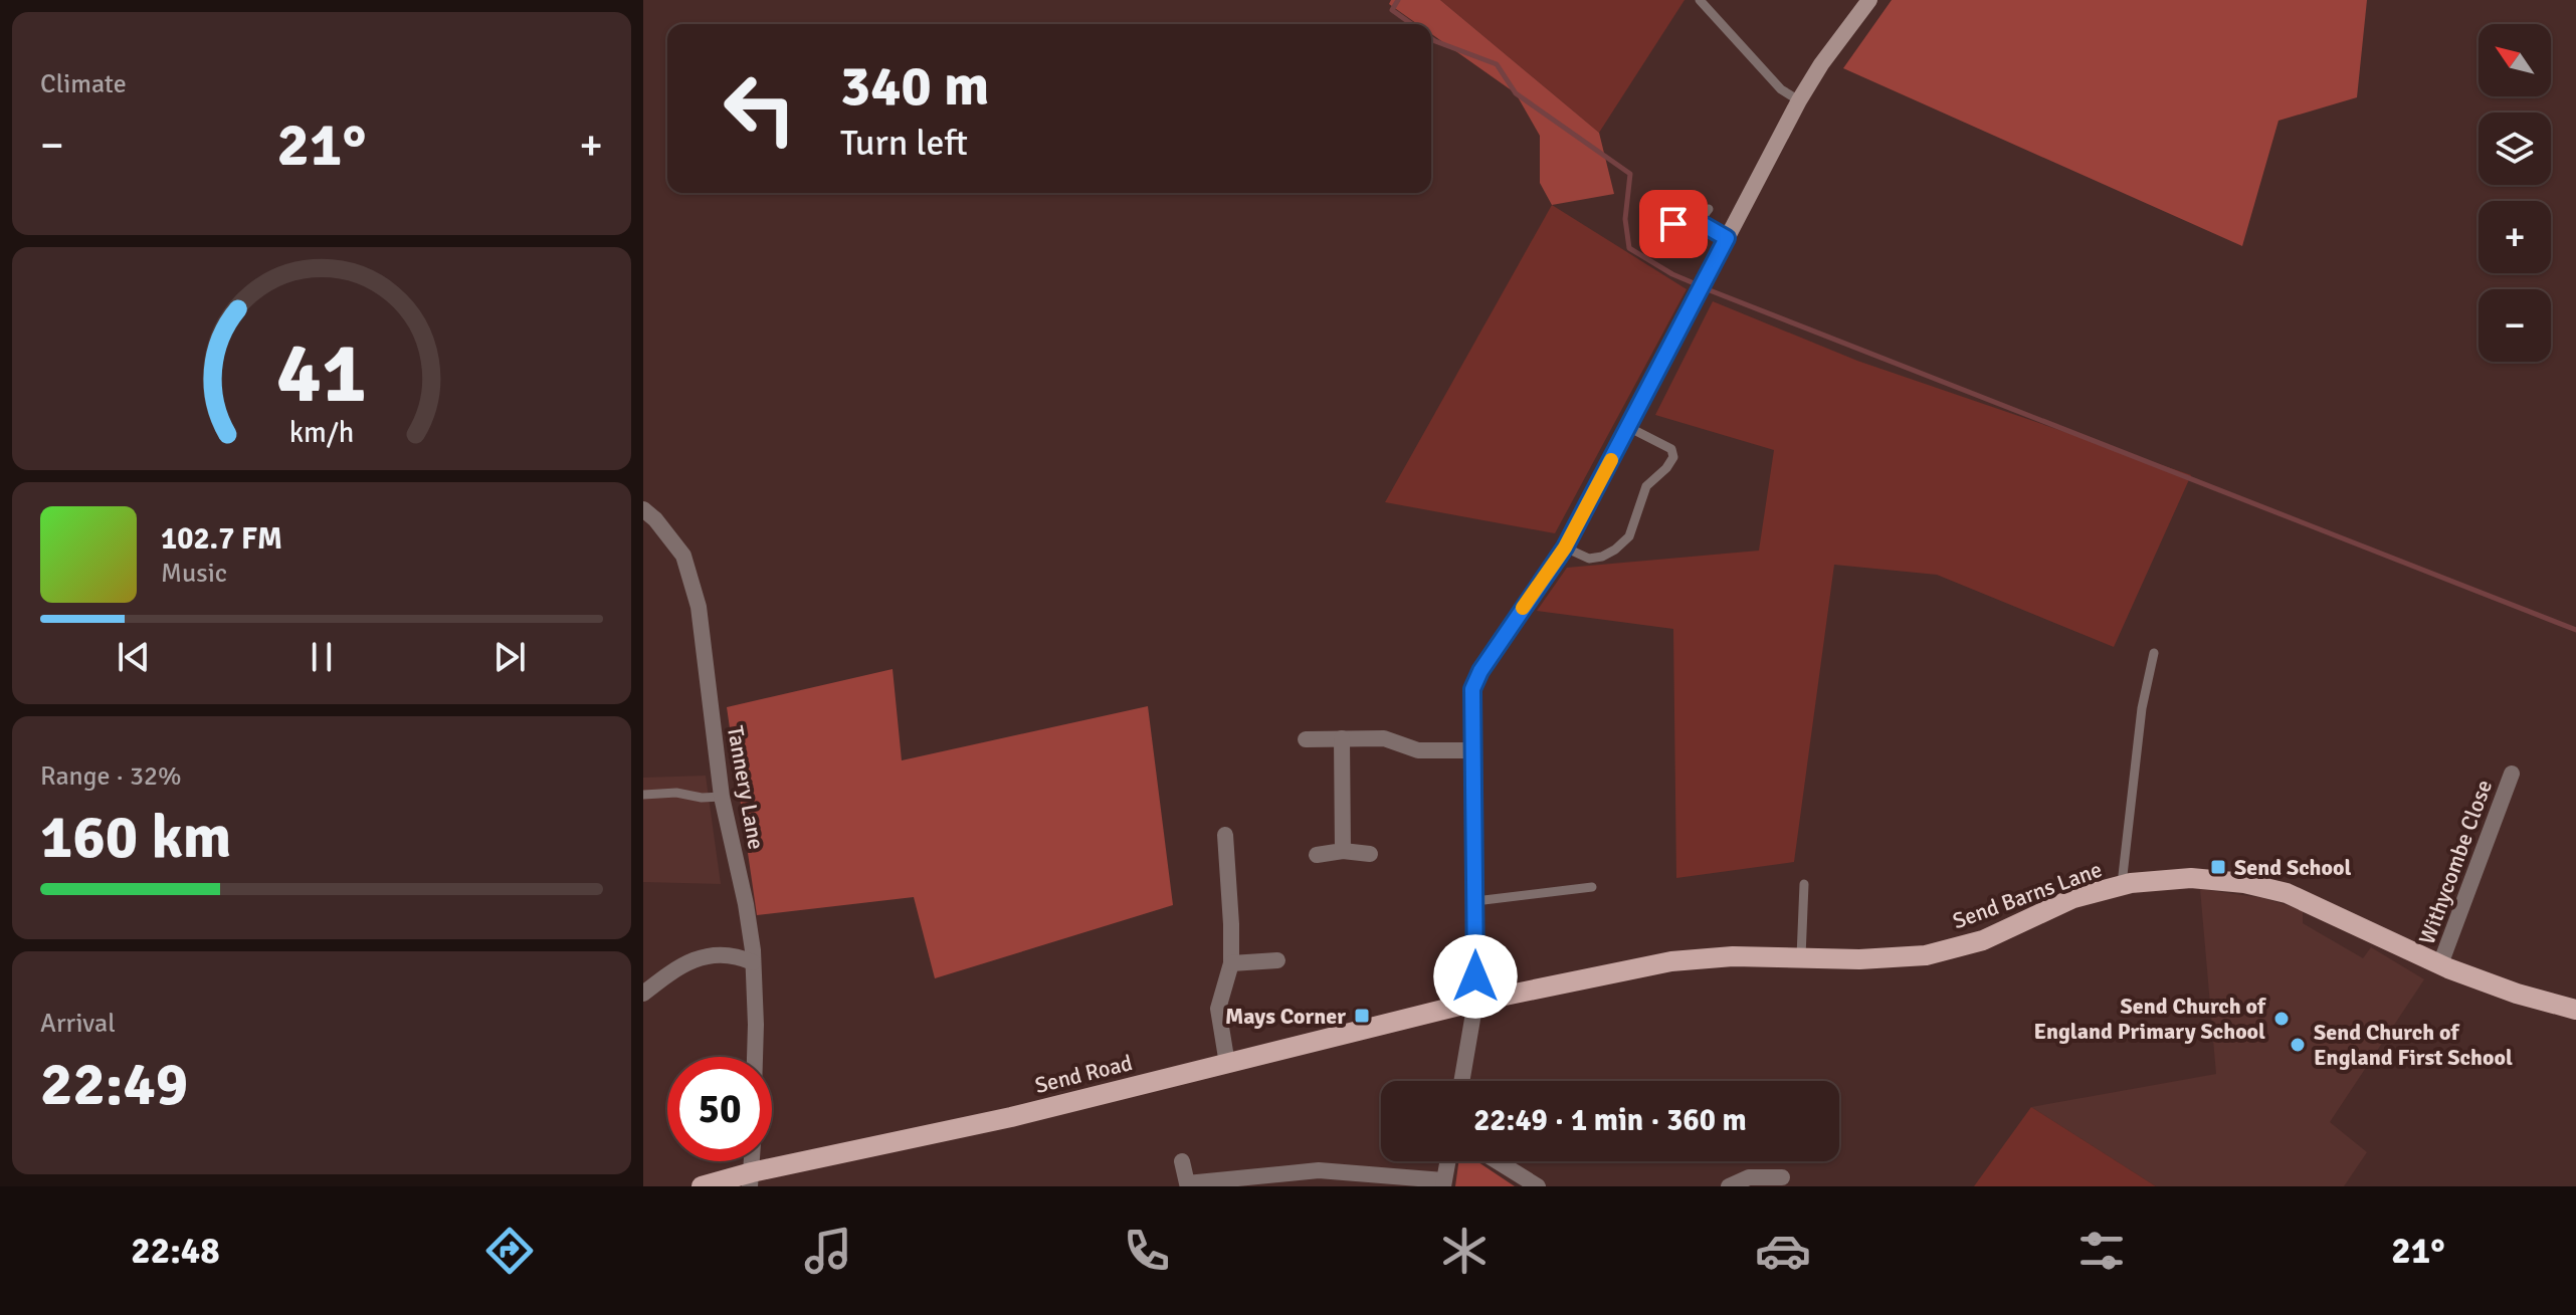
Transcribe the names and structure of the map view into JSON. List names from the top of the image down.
{
  "streets": {
    "main road": ["Send Barns Lane", "Send Road"],
    "street": ["Tannery Lane", "Withycombe Close"]
  },
  "crossings": [
    ["Withycombe Close", "Send Barns Lane"],
    ["Send Barns Lane", "Send Road"]
  ],
  "places": {
    "transit": ["Send School", "Mays Corner"],
    "other": ["Send Church of England Primary School", "Send Church of England First School"]
  },
  "north": "top left",
  "page": {
    "tile": [
      "Climate",
      ["Range · 32%", "160 km"],
      ["Arrival", "22:49"]
    ],
    "map_buttons": ["+", "−"],
    "turn": ["340 m", "Turn left"],
    "heat": ["−", "21°", "+"],
    "song": ["102.7 FM", "Music"],
    "limit": "50",
    "trip": "22:49 · 1 min · 360 m",
    "tabs": ["22:48", "21°"],
    "gauge": ["41", "km/h"]
  }
}
